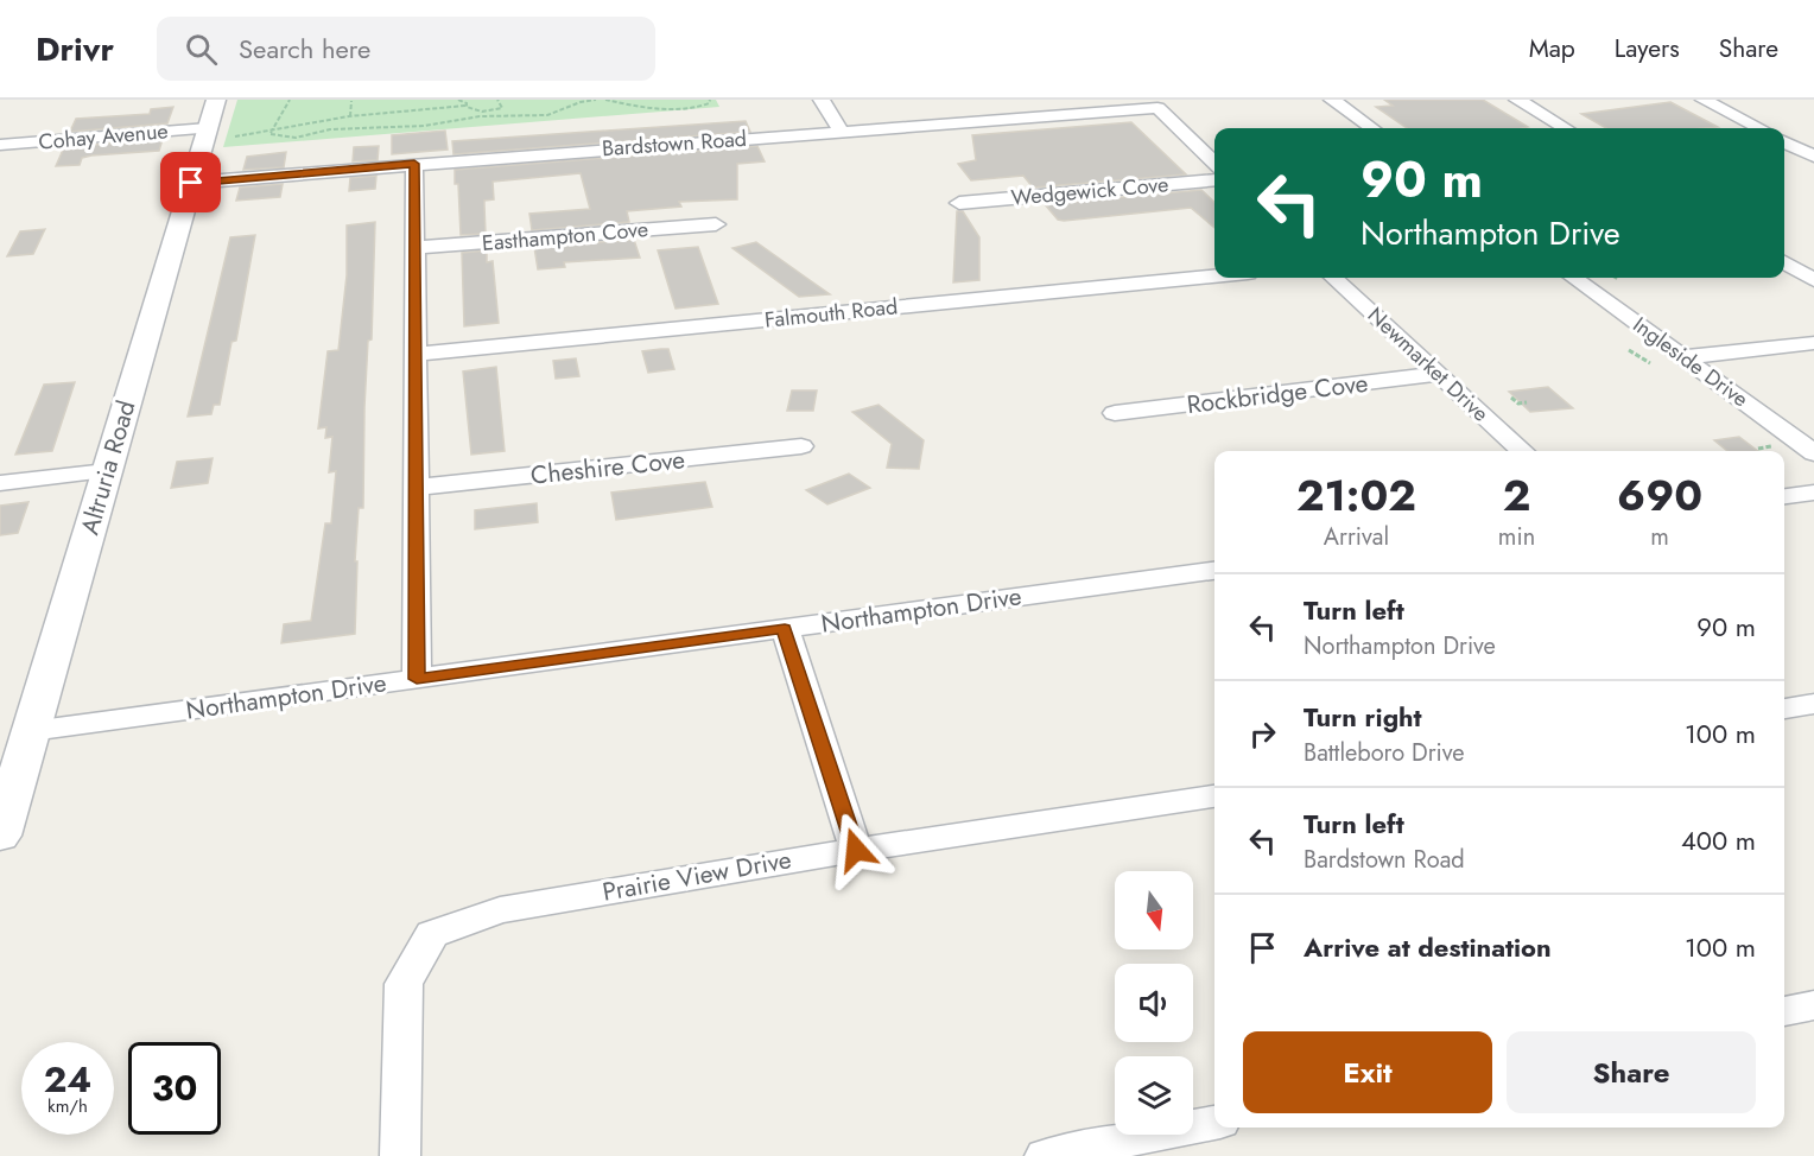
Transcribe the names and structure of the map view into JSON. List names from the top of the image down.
{
  "streets": {
    "street": [
      "Cohay Avenue",
      "Bardstown Road",
      "Wedgewick Cove",
      "Easthampton Cove",
      "Falmouth Road",
      "Ingleside Drive",
      "Newmarket Drive",
      "Rockbridge Cove",
      "Altruria Road",
      "Cheshire Cove",
      "Northampton Drive",
      "Prairie View Drive"
    ]
  },
  "crossings": [
    ["Cohay Avenue", "Altruria Road"],
    ["Bardstown Road", "Altruria Road"],
    ["Newmarket Drive", "Rockbridge Cove"],
    ["Altruria Road", "Northampton Drive"]
  ],
  "north": "bottom",
  "page": {
    "header": "Drivr",
    "search": "Search here",
    "nav": ["Map", "Layers", "Share"],
    "turn": ["90 m", "Northampton Drive"],
    "eta": [
      "21:02",
      "Arrival",
      "2",
      "min",
      "690",
      "m"
    ],
    "list": [
      {
        "name": "Turn left",
        "note": "Northampton Drive",
        "value": "90 m"
      },
      {
        "name": "Turn right",
        "note": "Battleboro Drive",
        "value": "100 m"
      },
      {
        "name": "Turn left",
        "note": "Bardstown Road",
        "value": "400 m"
      },
      {
        "name": "Arrive at destination",
        "value": "100 m"
      }
    ],
    "buttons": ["Exit", "Share"],
    "speed": "24 km/h",
    "limit": "30"
  }
}
